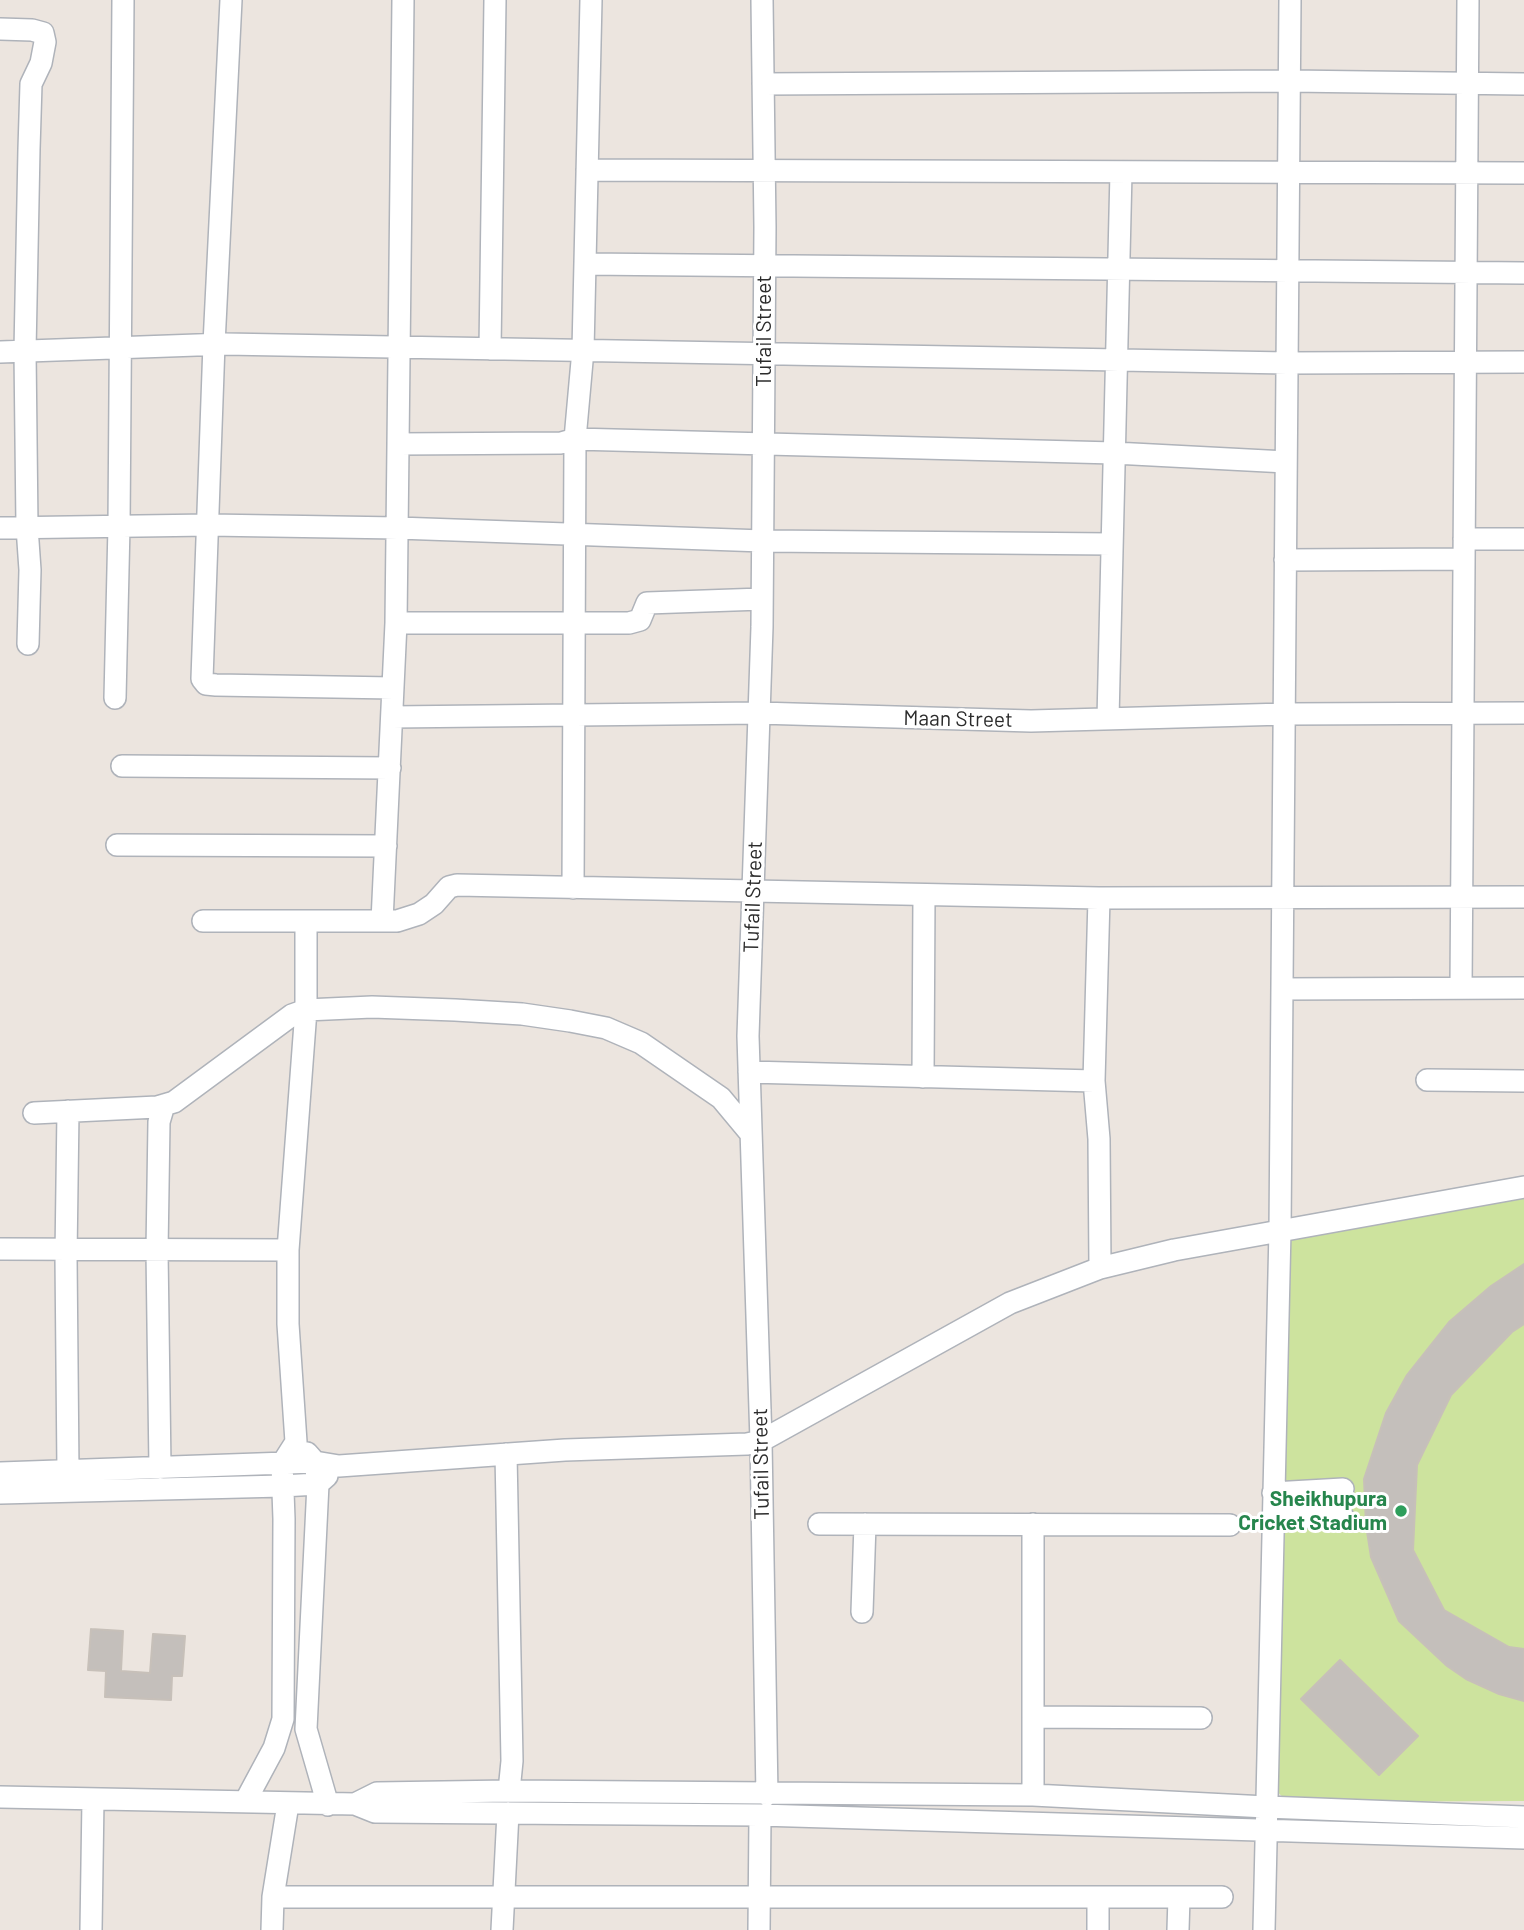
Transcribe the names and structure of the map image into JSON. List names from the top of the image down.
{
  "streets": {
    "street": ["Tufail Street", "Maan Street"]
  },
  "crossings": [
    ["Tufail Street", "Maan Street"]
  ],
  "places": ["Sheikhupura Cricket Stadium"]
}
